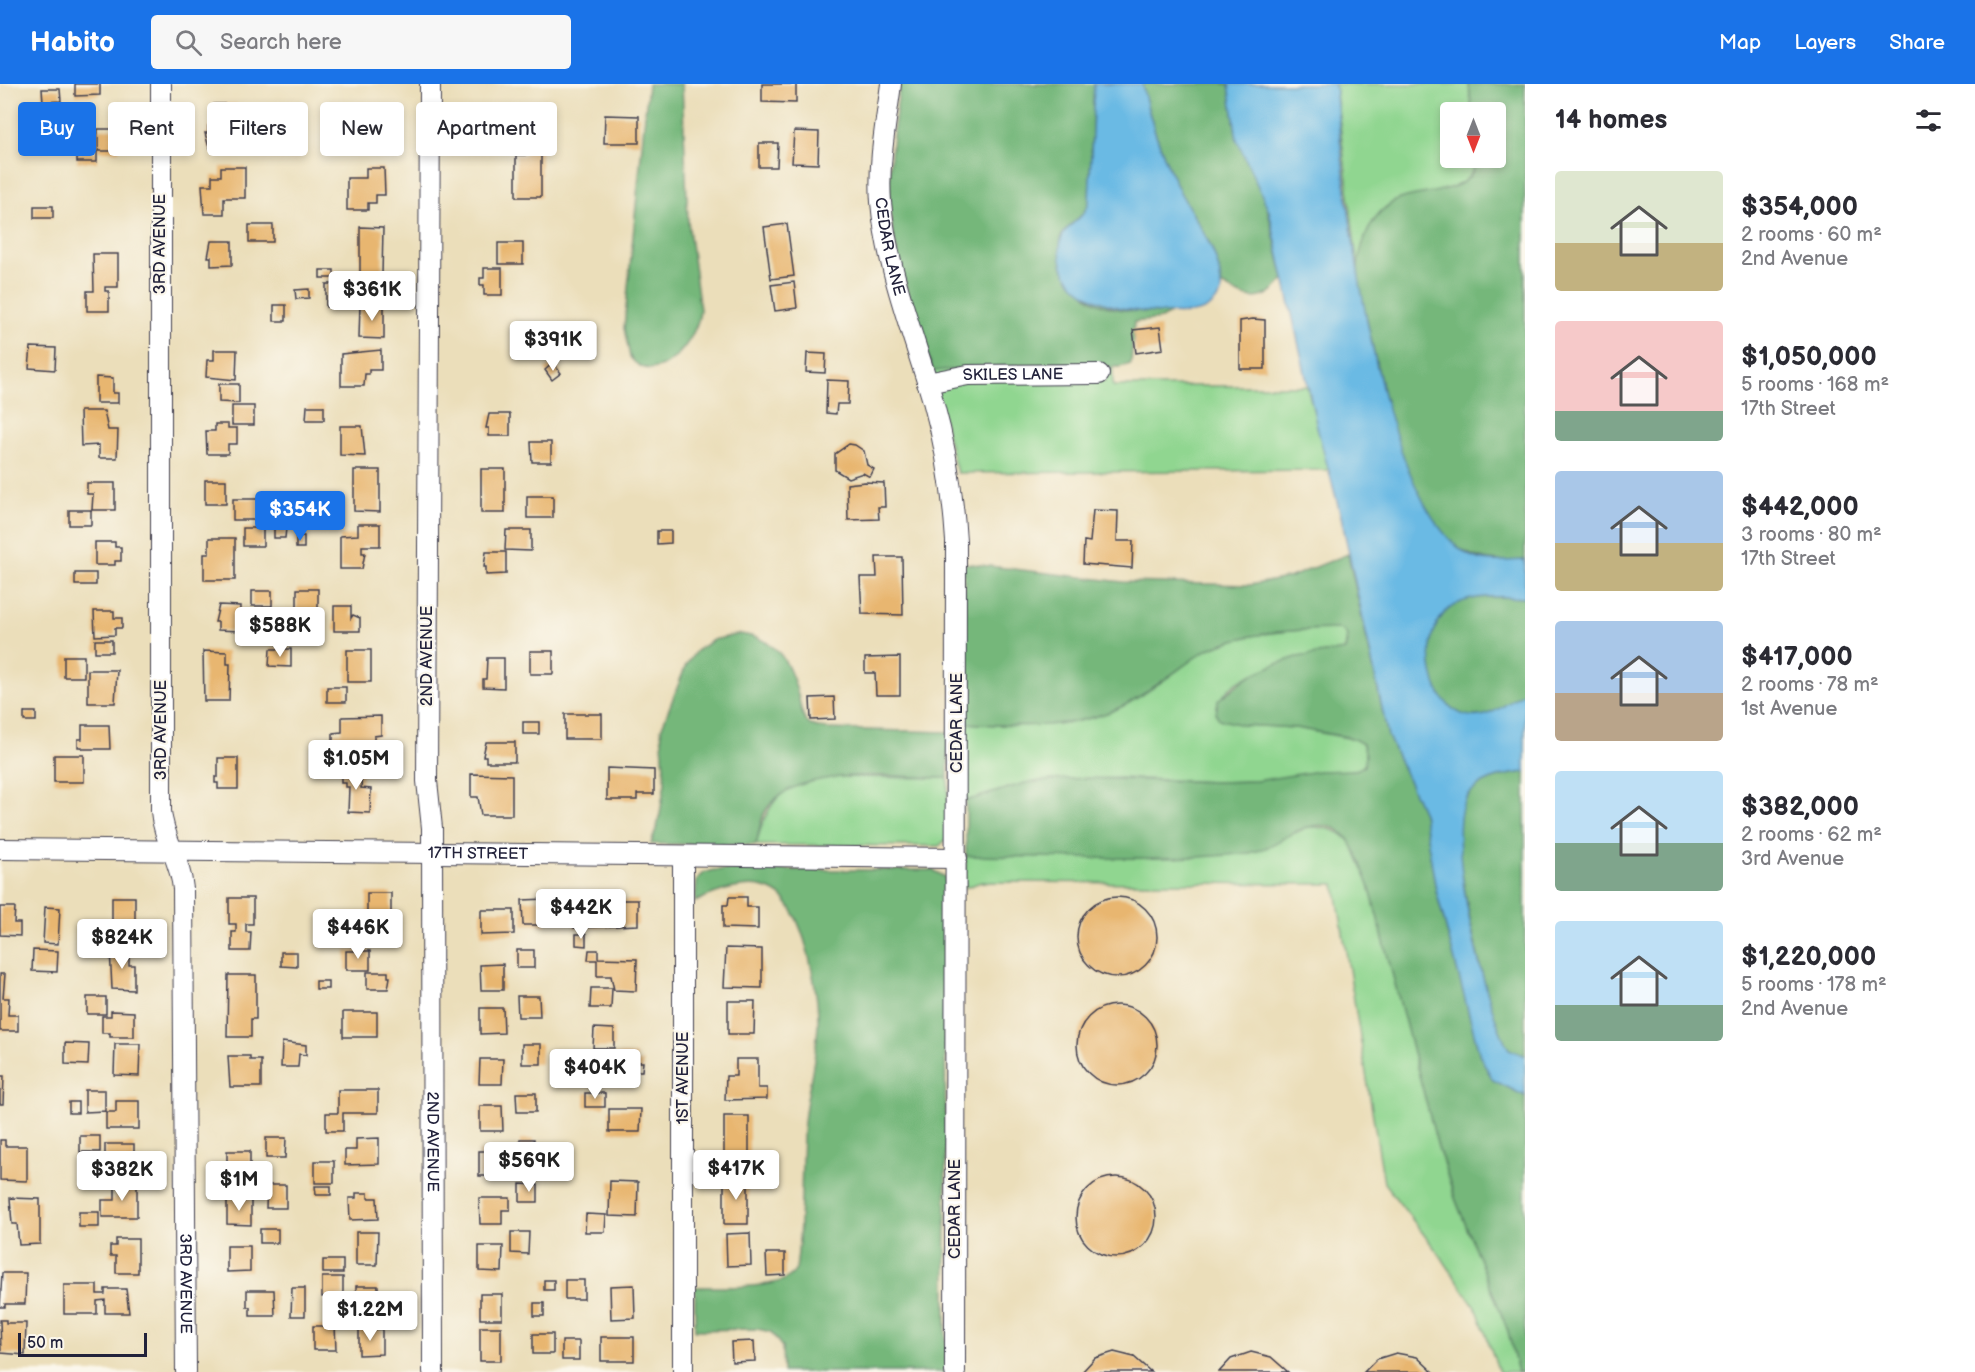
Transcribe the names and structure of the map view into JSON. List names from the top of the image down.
{
  "streets": {
    "street": [
      "3RD AVENUE",
      "CEDAR LANE",
      "SKILES LANE",
      "2ND AVENUE",
      "17TH STREET",
      "1ST AVENUE"
    ]
  },
  "crossings": [
    ["3RD AVENUE", "17TH STREET"],
    ["CEDAR LANE", "SKILES LANE"],
    ["CEDAR LANE", "17TH STREET"],
    ["2ND AVENUE", "17TH STREET"],
    ["17TH STREET", "1ST AVENUE"]
  ],
  "scale_bar": "50 m",
  "north": "bottom",
  "page": {
    "header": "Habito",
    "search": "Search here",
    "nav": ["Map", "Layers", "Share"],
    "heading": "14 homes",
    "chip": [
      "Buy",
      "Rent",
      "Filters",
      "New",
      "Apartment"
    ],
    "list": [
      {
        "name": "$354,000",
        "note": "2 rooms · 60 m² · 2nd Avenue"
      },
      {
        "name": "$1,050,000",
        "note": "5 rooms · 168 m² · 17th Street"
      },
      {
        "name": "$442,000",
        "note": "3 rooms · 80 m² · 17th Street"
      },
      {
        "name": "$417,000",
        "note": "2 rooms · 78 m² · 1st Avenue"
      },
      {
        "name": "$382,000",
        "note": "2 rooms · 62 m² · 3rd Avenue"
      },
      {
        "name": "$1,220,000",
        "note": "5 rooms · 178 m² · 2nd Avenue"
      }
    ],
    "price": [
      "$361K",
      "$391K",
      "$354K",
      "$588K",
      "$1.05M",
      "$442K",
      "$446K",
      "$824K",
      "$404K",
      "$569K",
      "$417K",
      "$382K",
      "$1M",
      "$1.22M"
    ],
    "scale": "50 m"
  }
}
